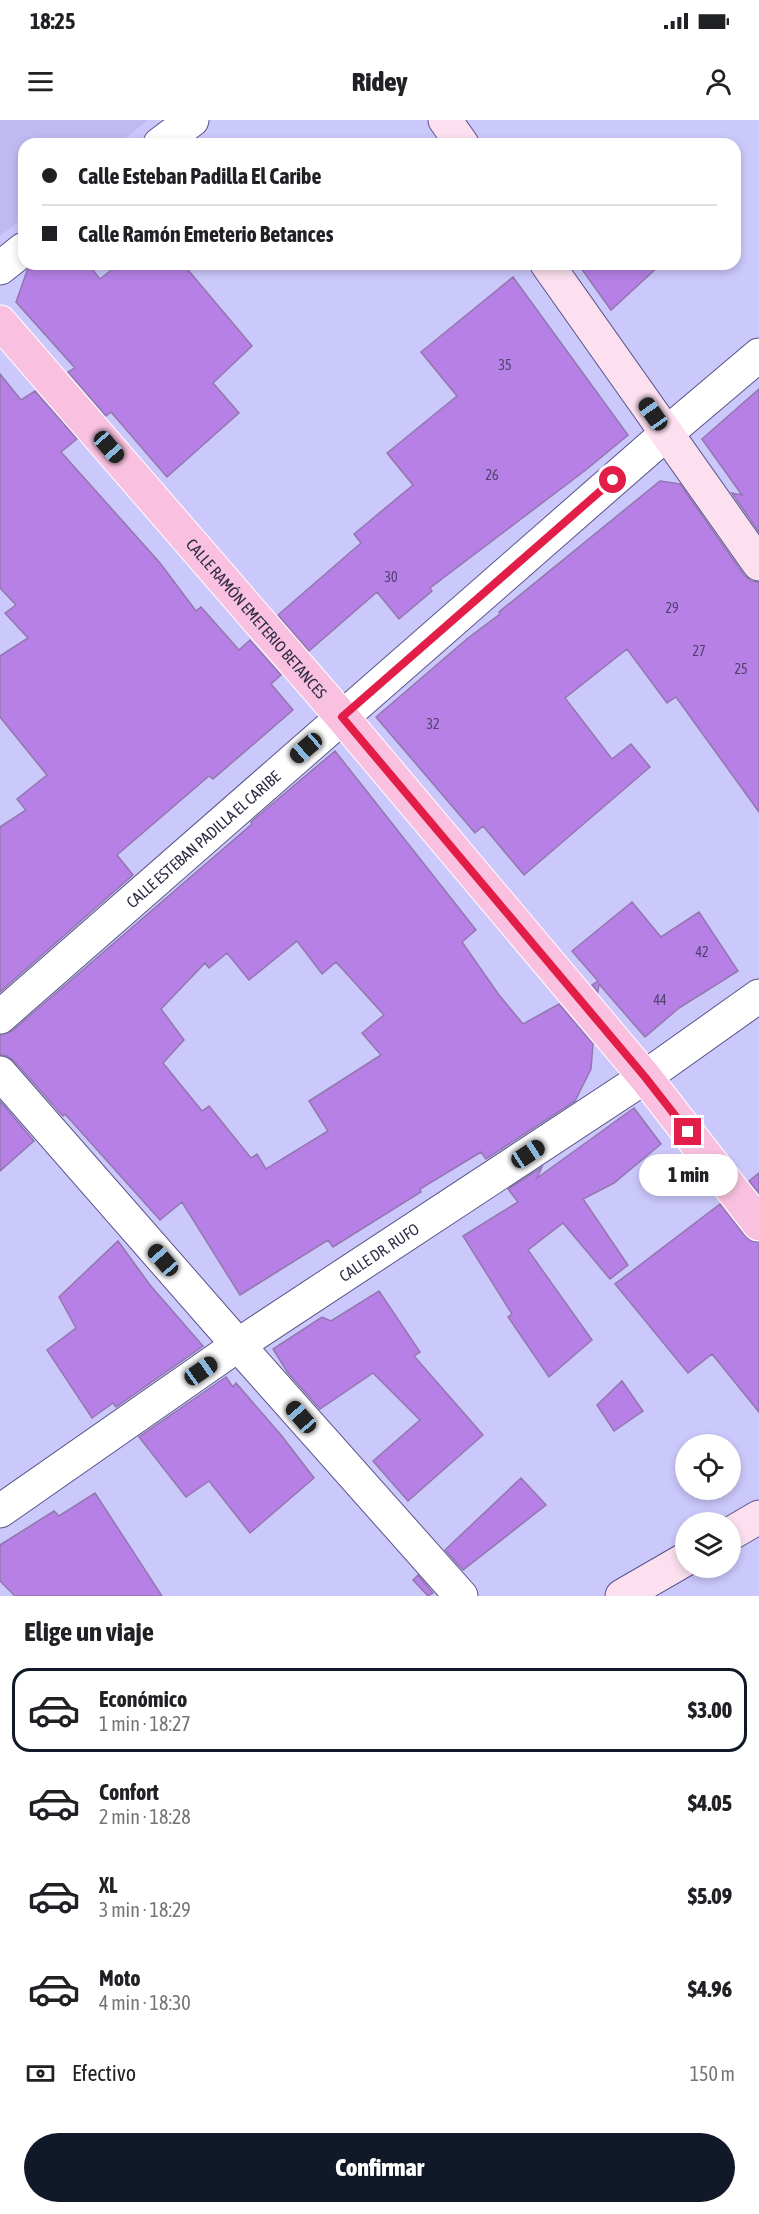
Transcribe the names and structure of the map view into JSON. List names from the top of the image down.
{
  "streets": {
    "main road": ["CALLE RAMÓN EMETERIO BETANCES"],
    "street": ["CALLE ESTEBAN PADILLA EL CARIBE", "CALLE DR. RUFO"]
  },
  "crossings": [
    ["CALLE RAMÓN EMETERIO BETANCES", "CALLE ESTEBAN PADILLA EL CARIBE"],
    ["CALLE RAMÓN EMETERIO BETANCES", "CALLE DR. RUFO"]
  ],
  "house_numbers": [
    "35",
    "26",
    "30",
    "29",
    "27",
    "25",
    "32",
    "42",
    "44"
  ],
  "page": {
    "status": "18:25",
    "header": "Ridey",
    "banner": ["Calle Esteban Padilla El Caribe", "Calle Ramón Emeterio Betances"],
    "bubble": "1 min",
    "heading": "Elige un viaje",
    "list": [
      {
        "name": "Económico",
        "note": "1 min · 18:27",
        "value": "$3.00"
      },
      {
        "name": "Confort",
        "note": "2 min · 18:28",
        "value": "$4.05"
      },
      {
        "name": "XL",
        "note": "3 min · 18:29",
        "value": "$5.09"
      },
      {
        "name": "Moto",
        "note": "4 min · 18:30",
        "value": "$4.96"
      }
    ],
    "pay": ["Efectivo", "150 m"],
    "buttons": "Confirmar"
  }
}
